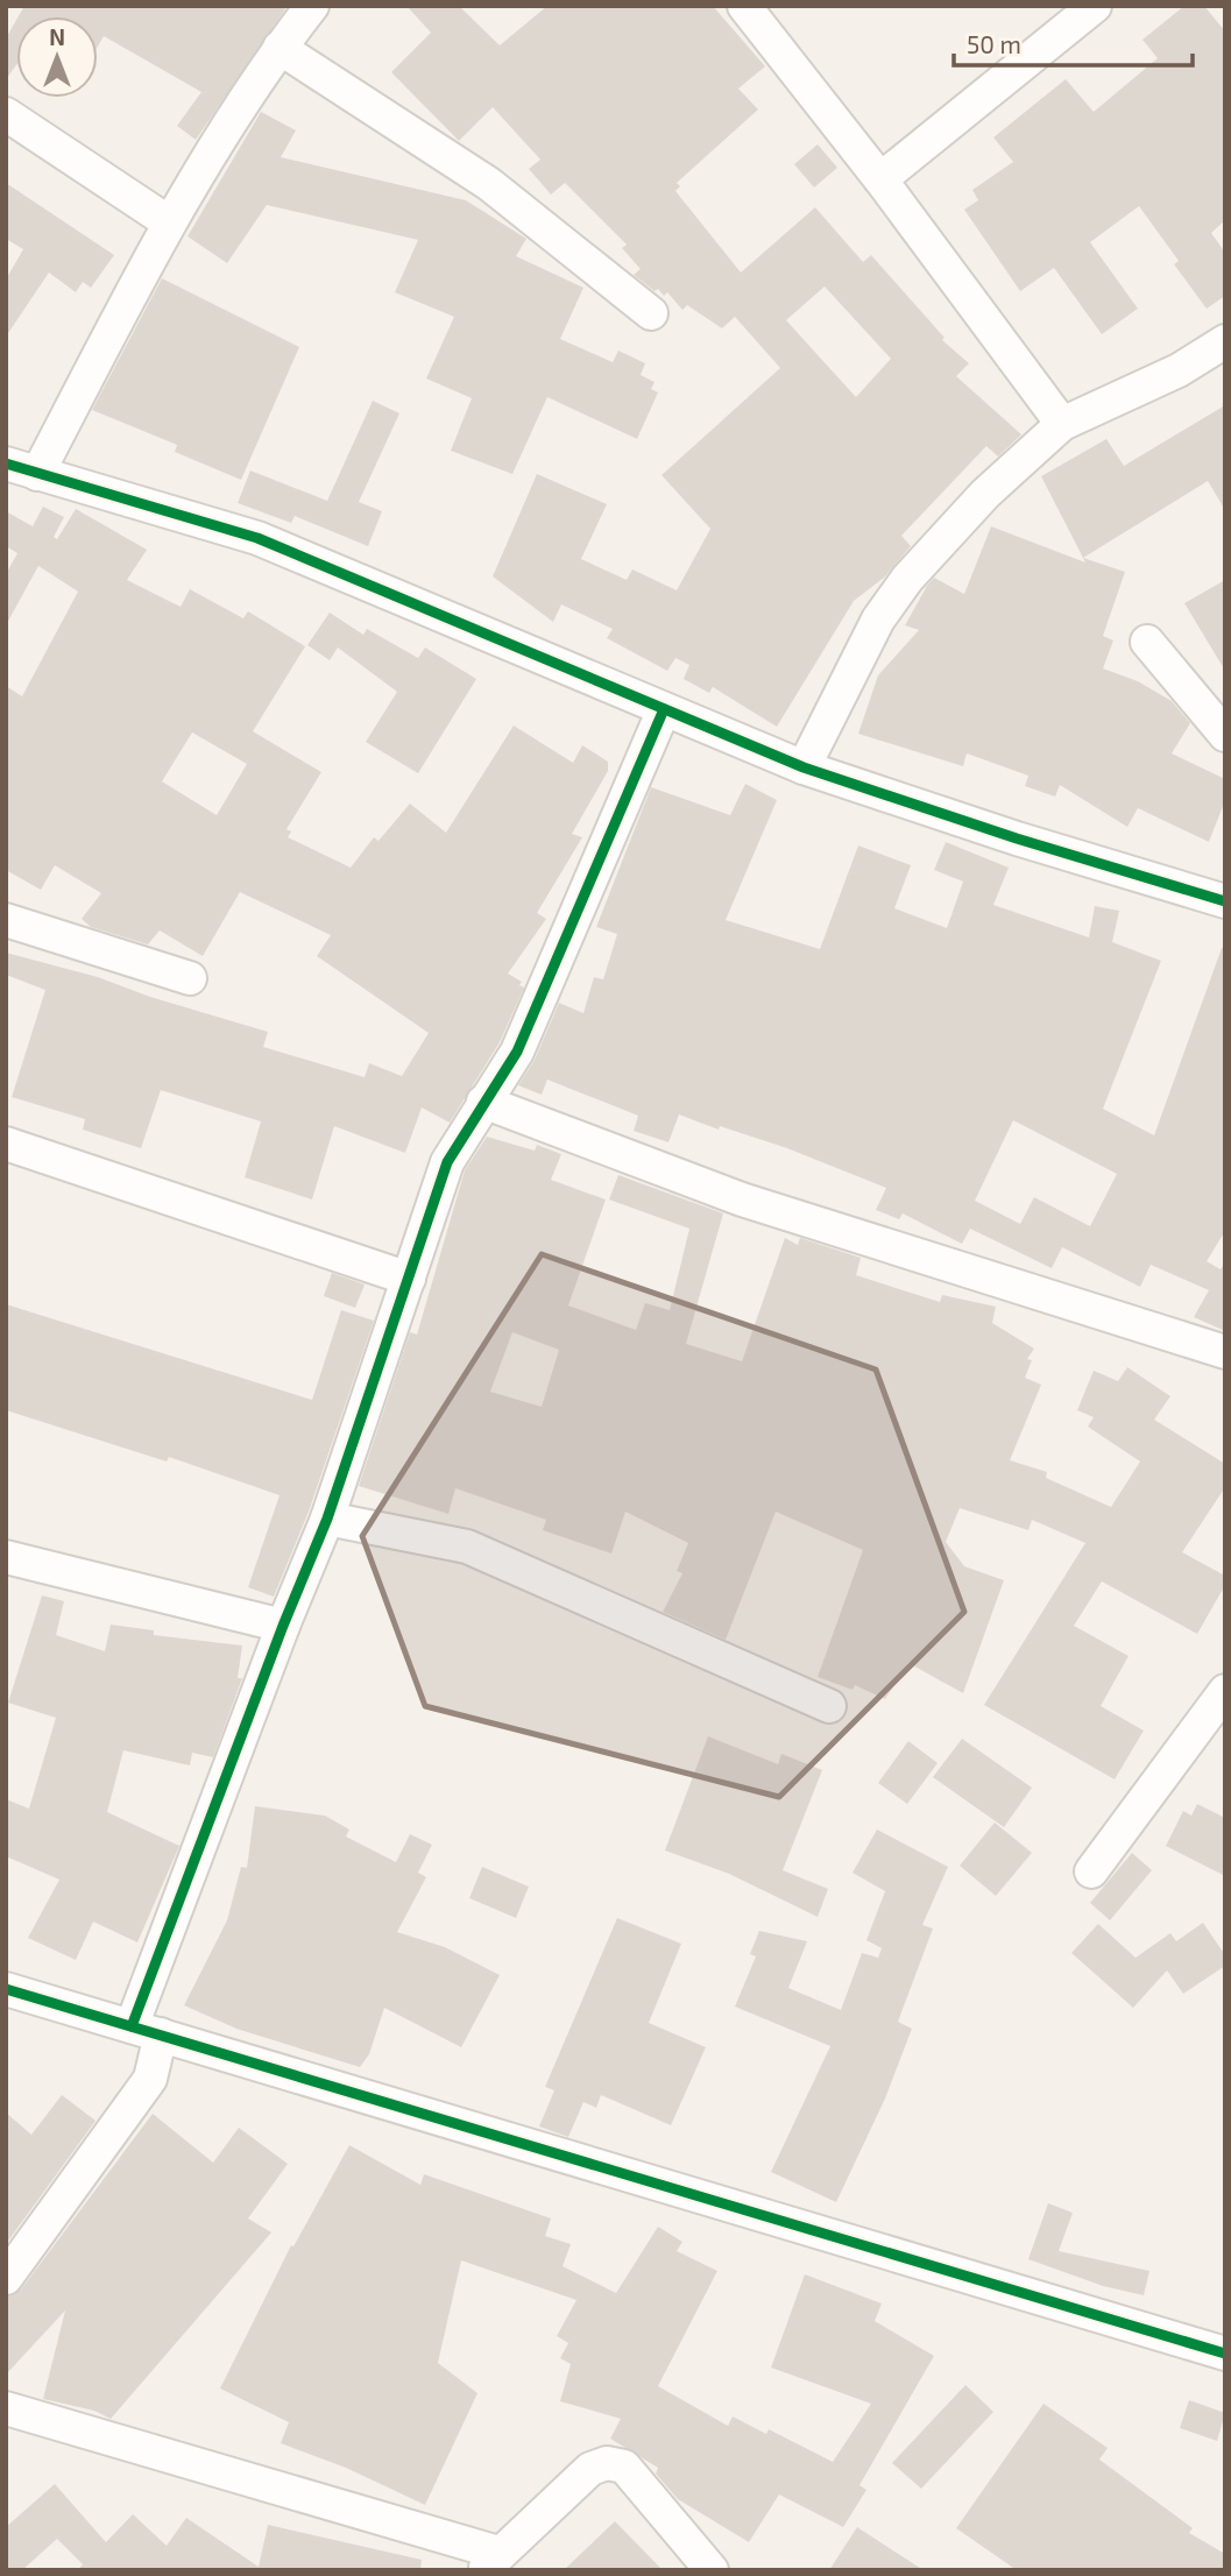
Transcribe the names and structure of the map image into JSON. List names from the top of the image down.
{
  "scale_bar": "50 m",
  "north": "top"
}
